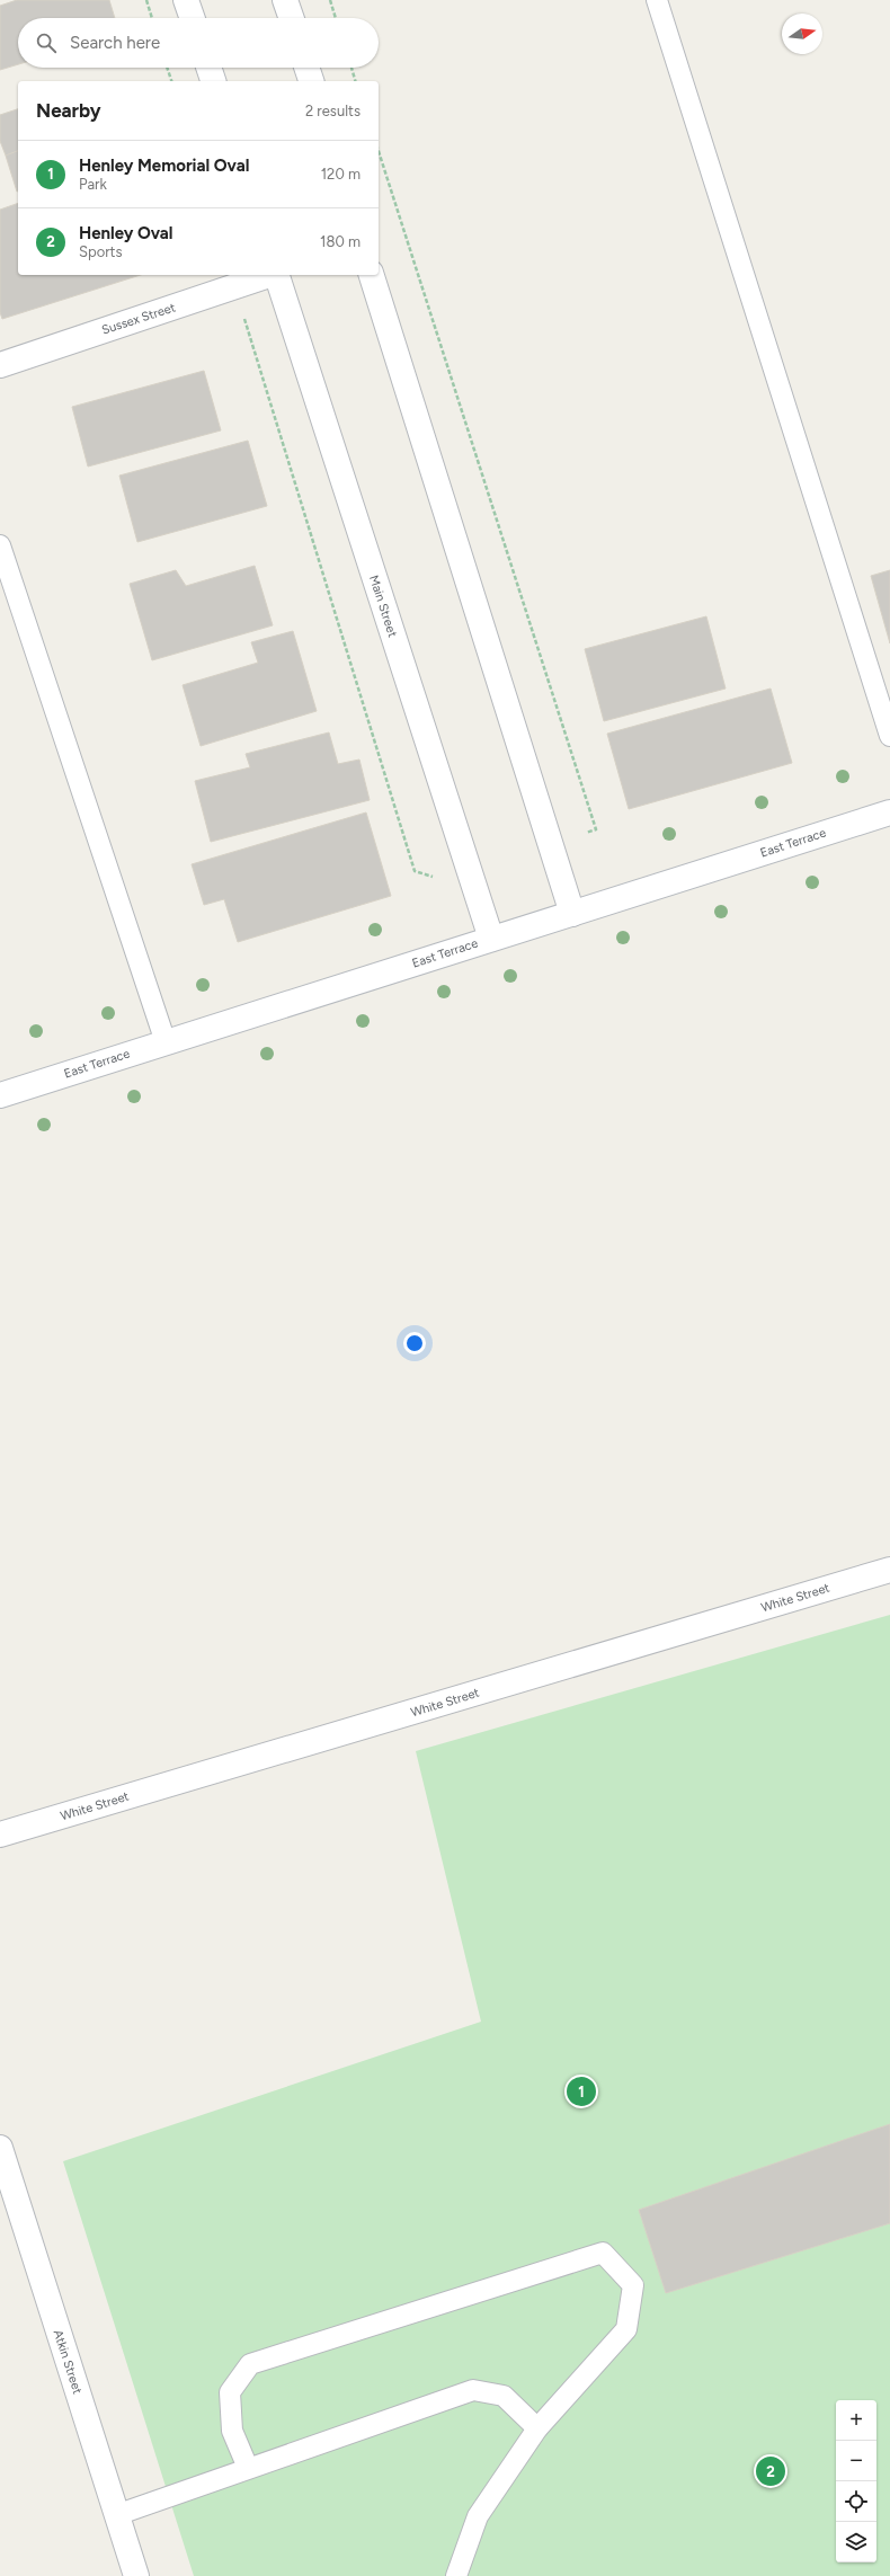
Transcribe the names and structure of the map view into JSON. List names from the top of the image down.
{
  "streets": {
    "street": [
      "Sussex Street",
      "Main Street",
      "East Terrace",
      "White Street",
      "Atkin Street"
    ]
  },
  "crossings": [
    ["Main Street", "East Terrace"]
  ],
  "north": "right",
  "page": {
    "search": "Search here",
    "heading": ["Nearby", "2 results"],
    "list": [
      {
        "mark": "1",
        "name": "Henley Memorial Oval",
        "note": "Park",
        "value": "120 m"
      },
      {
        "mark": "2",
        "name": "Henley Oval",
        "note": "Sports",
        "value": "180 m"
      }
    ],
    "pins": ["1", "2"],
    "map_buttons": ["+", "−"]
  }
}
